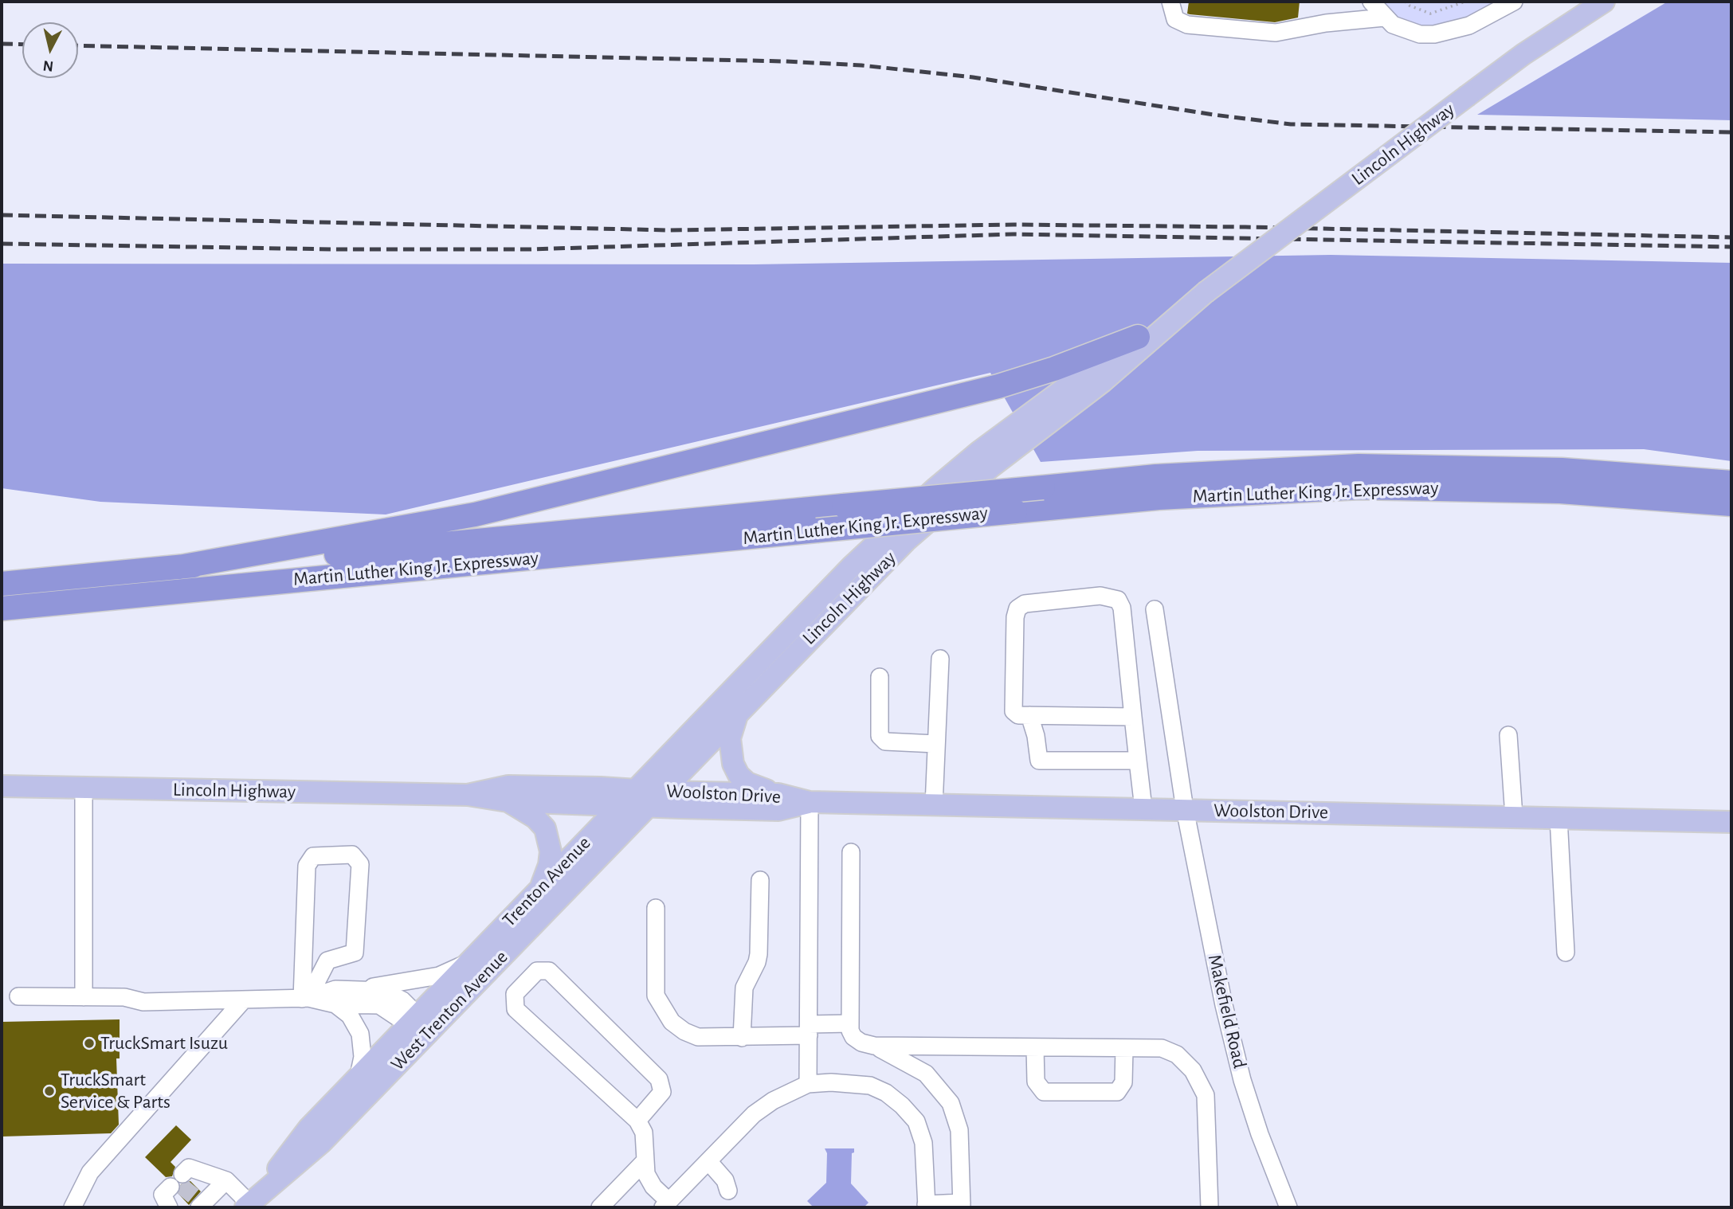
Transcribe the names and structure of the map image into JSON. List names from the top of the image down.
{
  "streets": {
    "highway": ["Martin Luther King Jr. Expressway"],
    "main road": [
      "Lincoln Highway",
      "Woolston Drive",
      "Trenton Avenue",
      "West Trenton Avenue"
    ],
    "street": ["Makefield Road"]
  },
  "crossings": [
    ["Lincoln Highway", "Woolston Drive"],
    ["Lincoln Highway", "Trenton Avenue"],
    ["Lincoln Highway", "West Trenton Avenue"],
    ["Woolston Drive", "West Trenton Avenue"],
    ["Woolston Drive", "Makefield Road"],
    ["Trenton Avenue", "West Trenton Avenue"]
  ],
  "places": ["TruckSmart Isuzu", "TruckSmart Service & Parts"],
  "north": "bottom"
}
